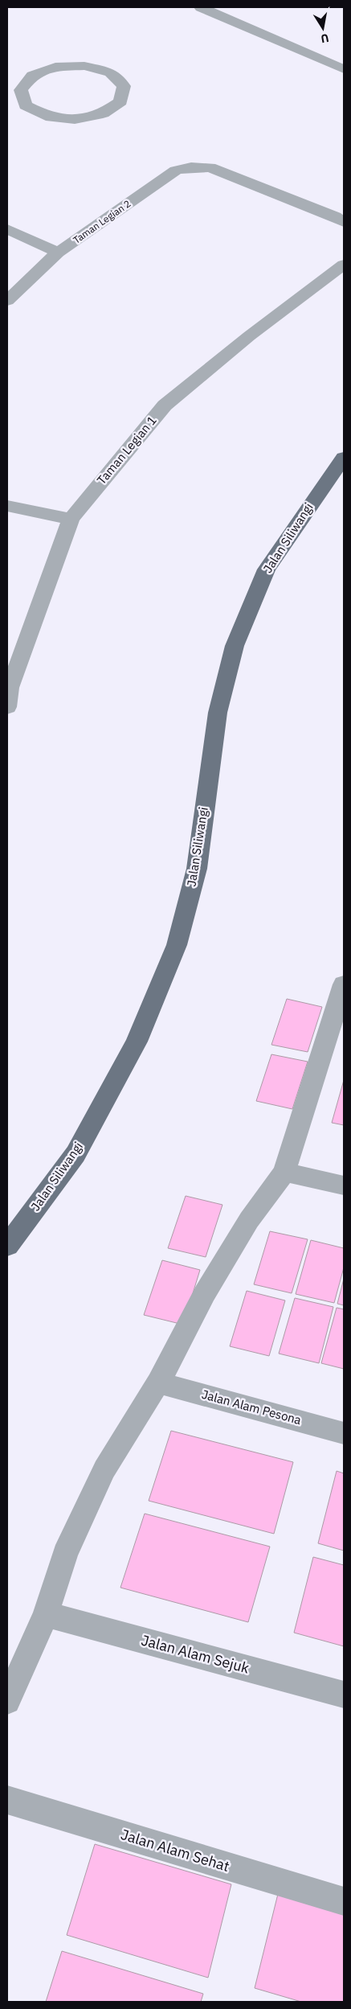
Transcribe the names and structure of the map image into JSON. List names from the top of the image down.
{
  "streets": {
    "main road": ["Jalan Siliwangi"],
    "street": [
      "Taman Legian 2",
      "Taman Legian 1",
      "Jalan Alam Pesona",
      "Jalan Alam Sejuk",
      "Jalan Alam Sehat"
    ]
  },
  "north": "bottom"
}
